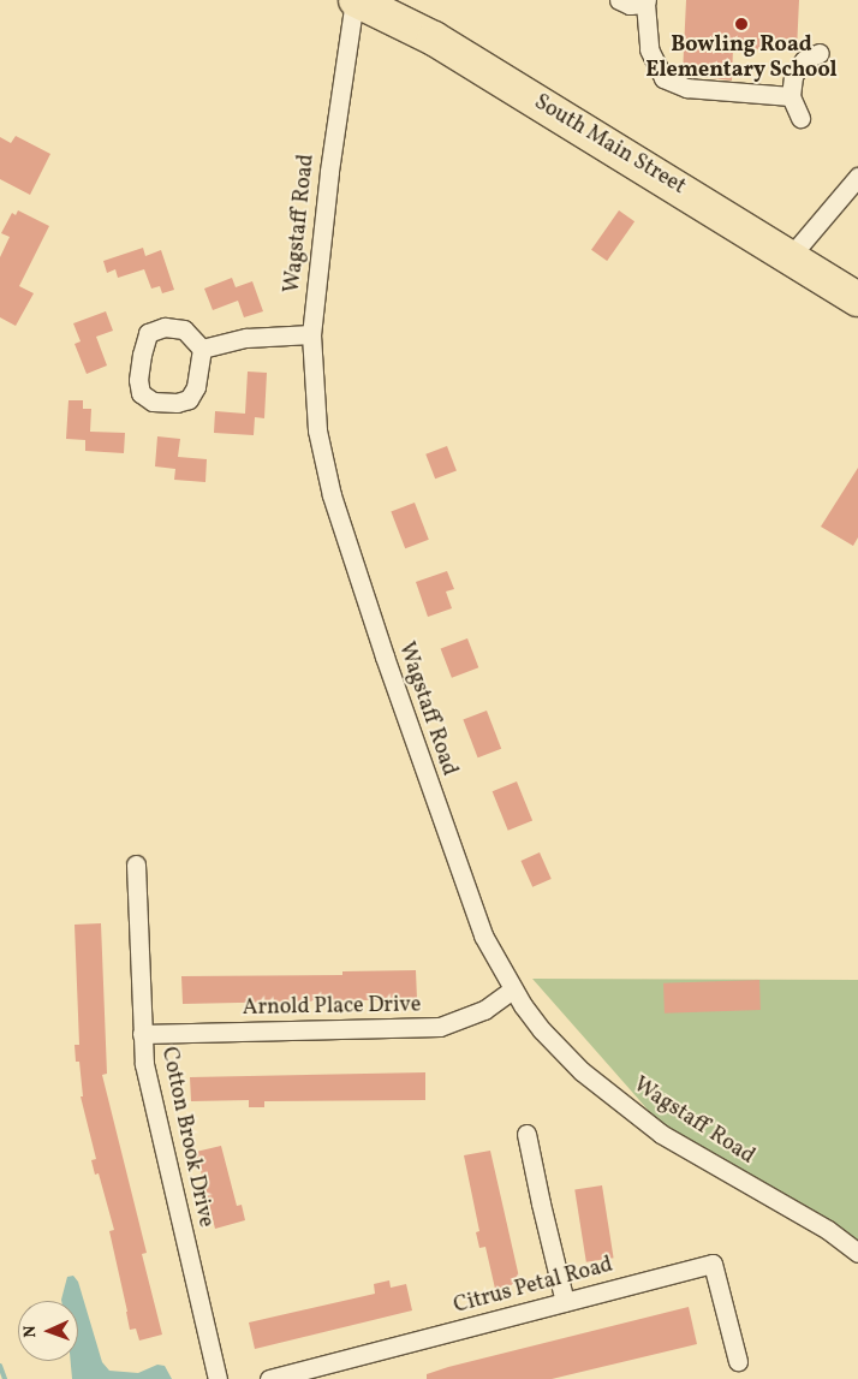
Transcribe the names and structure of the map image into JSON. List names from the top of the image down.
{
  "streets": {
    "highway": ["South Main Street"],
    "street": [
      "Wagstaff Road",
      "Arnold Place Drive",
      "Cotton Brook Drive",
      "Citrus Petal Road"
    ]
  },
  "crossings": [
    ["South Main Street", "Wagstaff Road"],
    ["Wagstaff Road", "Arnold Place Drive"],
    ["Arnold Place Drive", "Cotton Brook Drive"]
  ],
  "places": ["Bowling Road Elementary School"],
  "north": "left"
}
